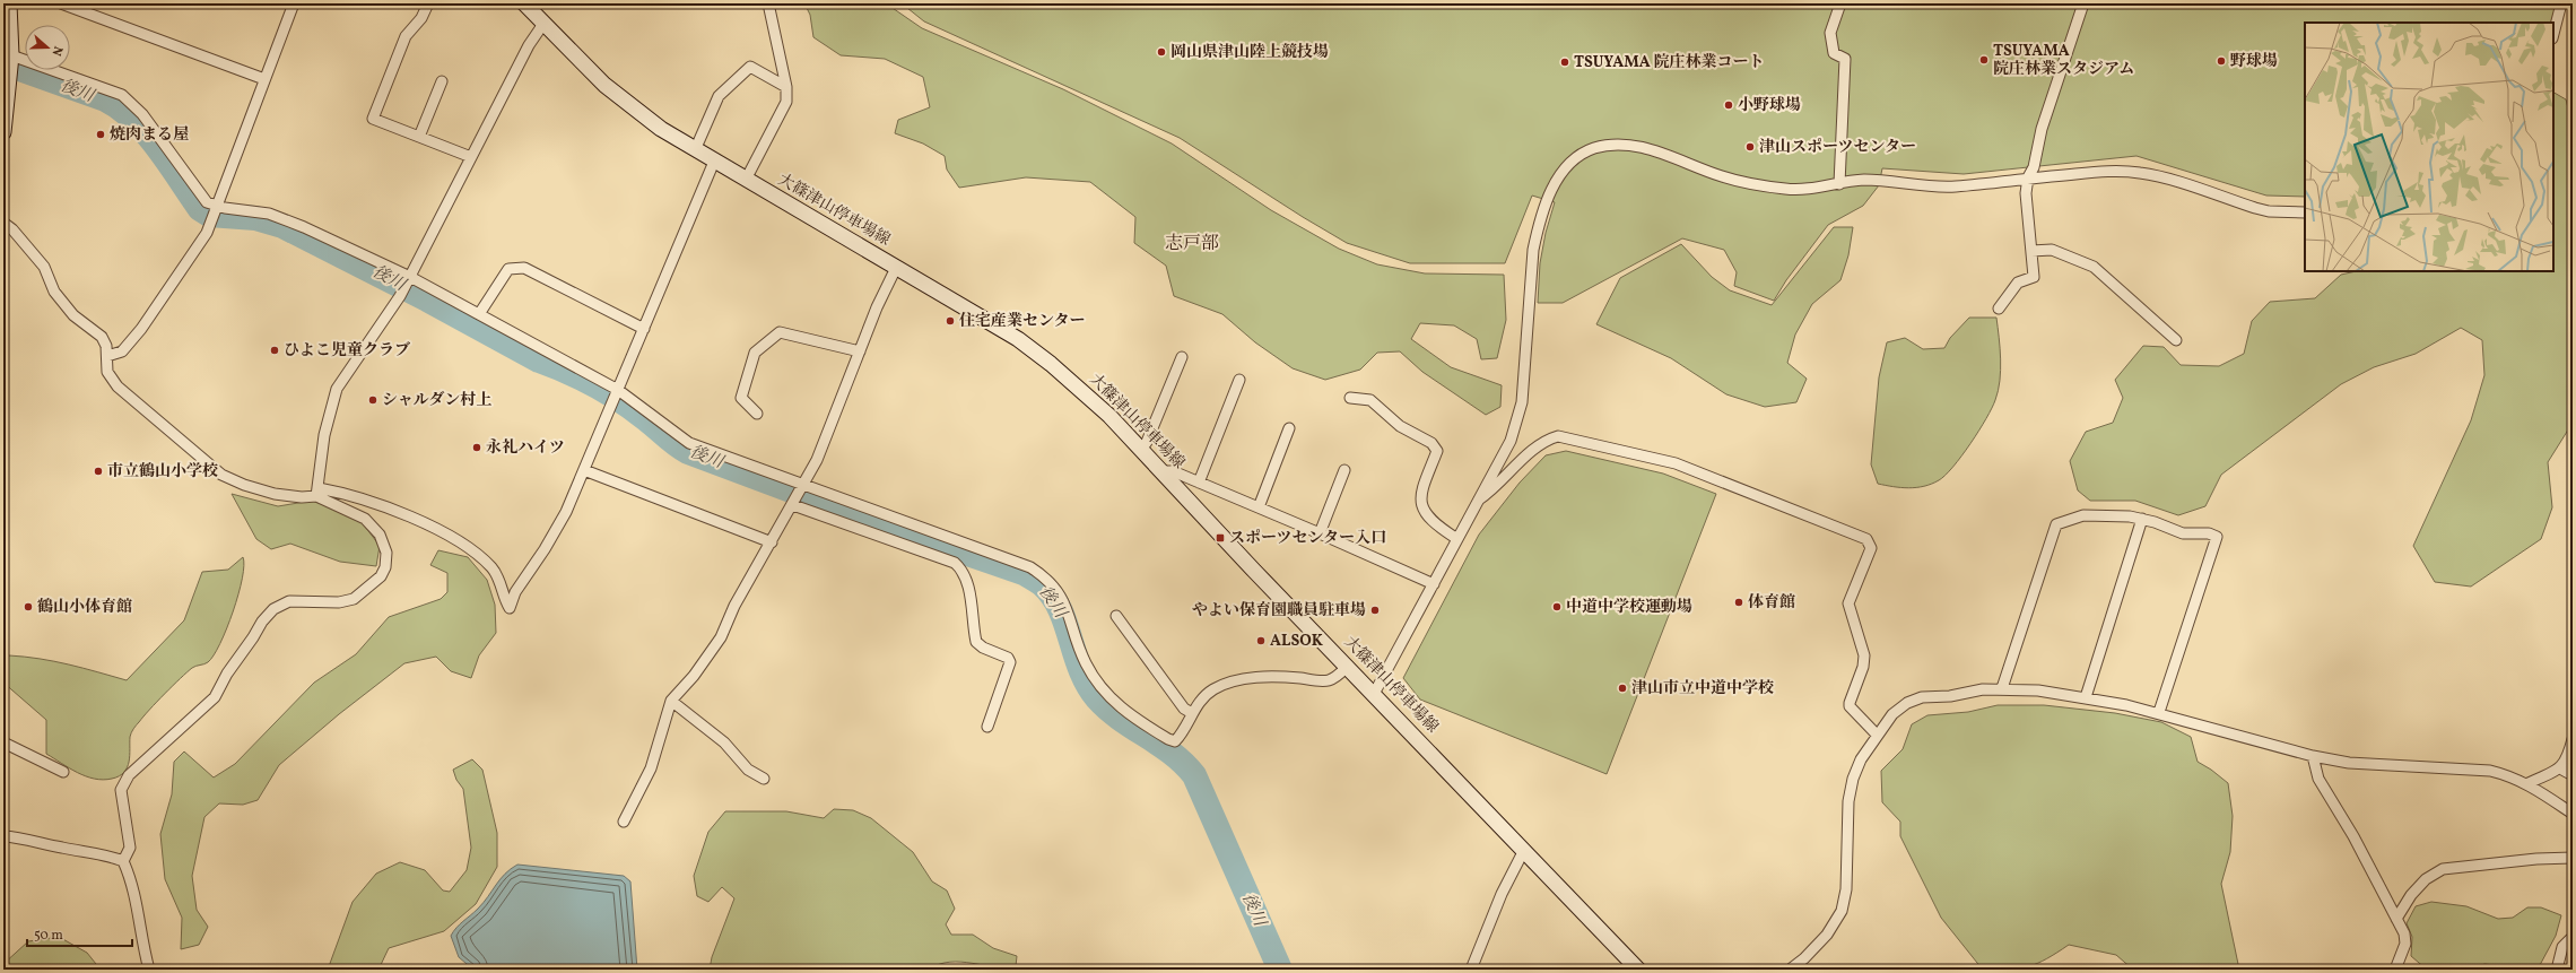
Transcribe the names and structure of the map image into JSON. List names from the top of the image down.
{
  "streets": {
    "main road": ["大篠津山停車場線"]
  },
  "districts": ["志戸部"],
  "water": ["後川"],
  "places": {
    "other": [
      "岡山県津山陸上競技場",
      "TSUYAMA 院庄林業スタジアム",
      "野球場",
      "TSUYAMA 院庄林業コート",
      "小野球場",
      "焼肉まる屋",
      "津山スポーツセンター",
      "住宅産業センター",
      "ひよこ児童クラブ",
      "シャルダン村上",
      "永礼ハイツ",
      "市立鶴山小学校",
      "体育館",
      "鶴山小体育館",
      "中道中学校運動場",
      "やよい保育園職員駐車場",
      "ALSOK",
      "津山市立中道中学校"
    ],
    "transit": ["スポーツセンター入口"]
  },
  "scale_bar": "50 m",
  "north": "right"
}
